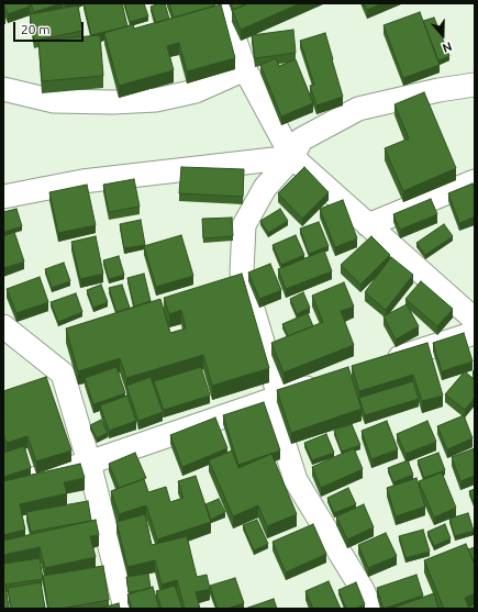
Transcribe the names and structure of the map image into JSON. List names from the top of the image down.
{
  "scale_bar": "20 m",
  "north": "bottom"
}
